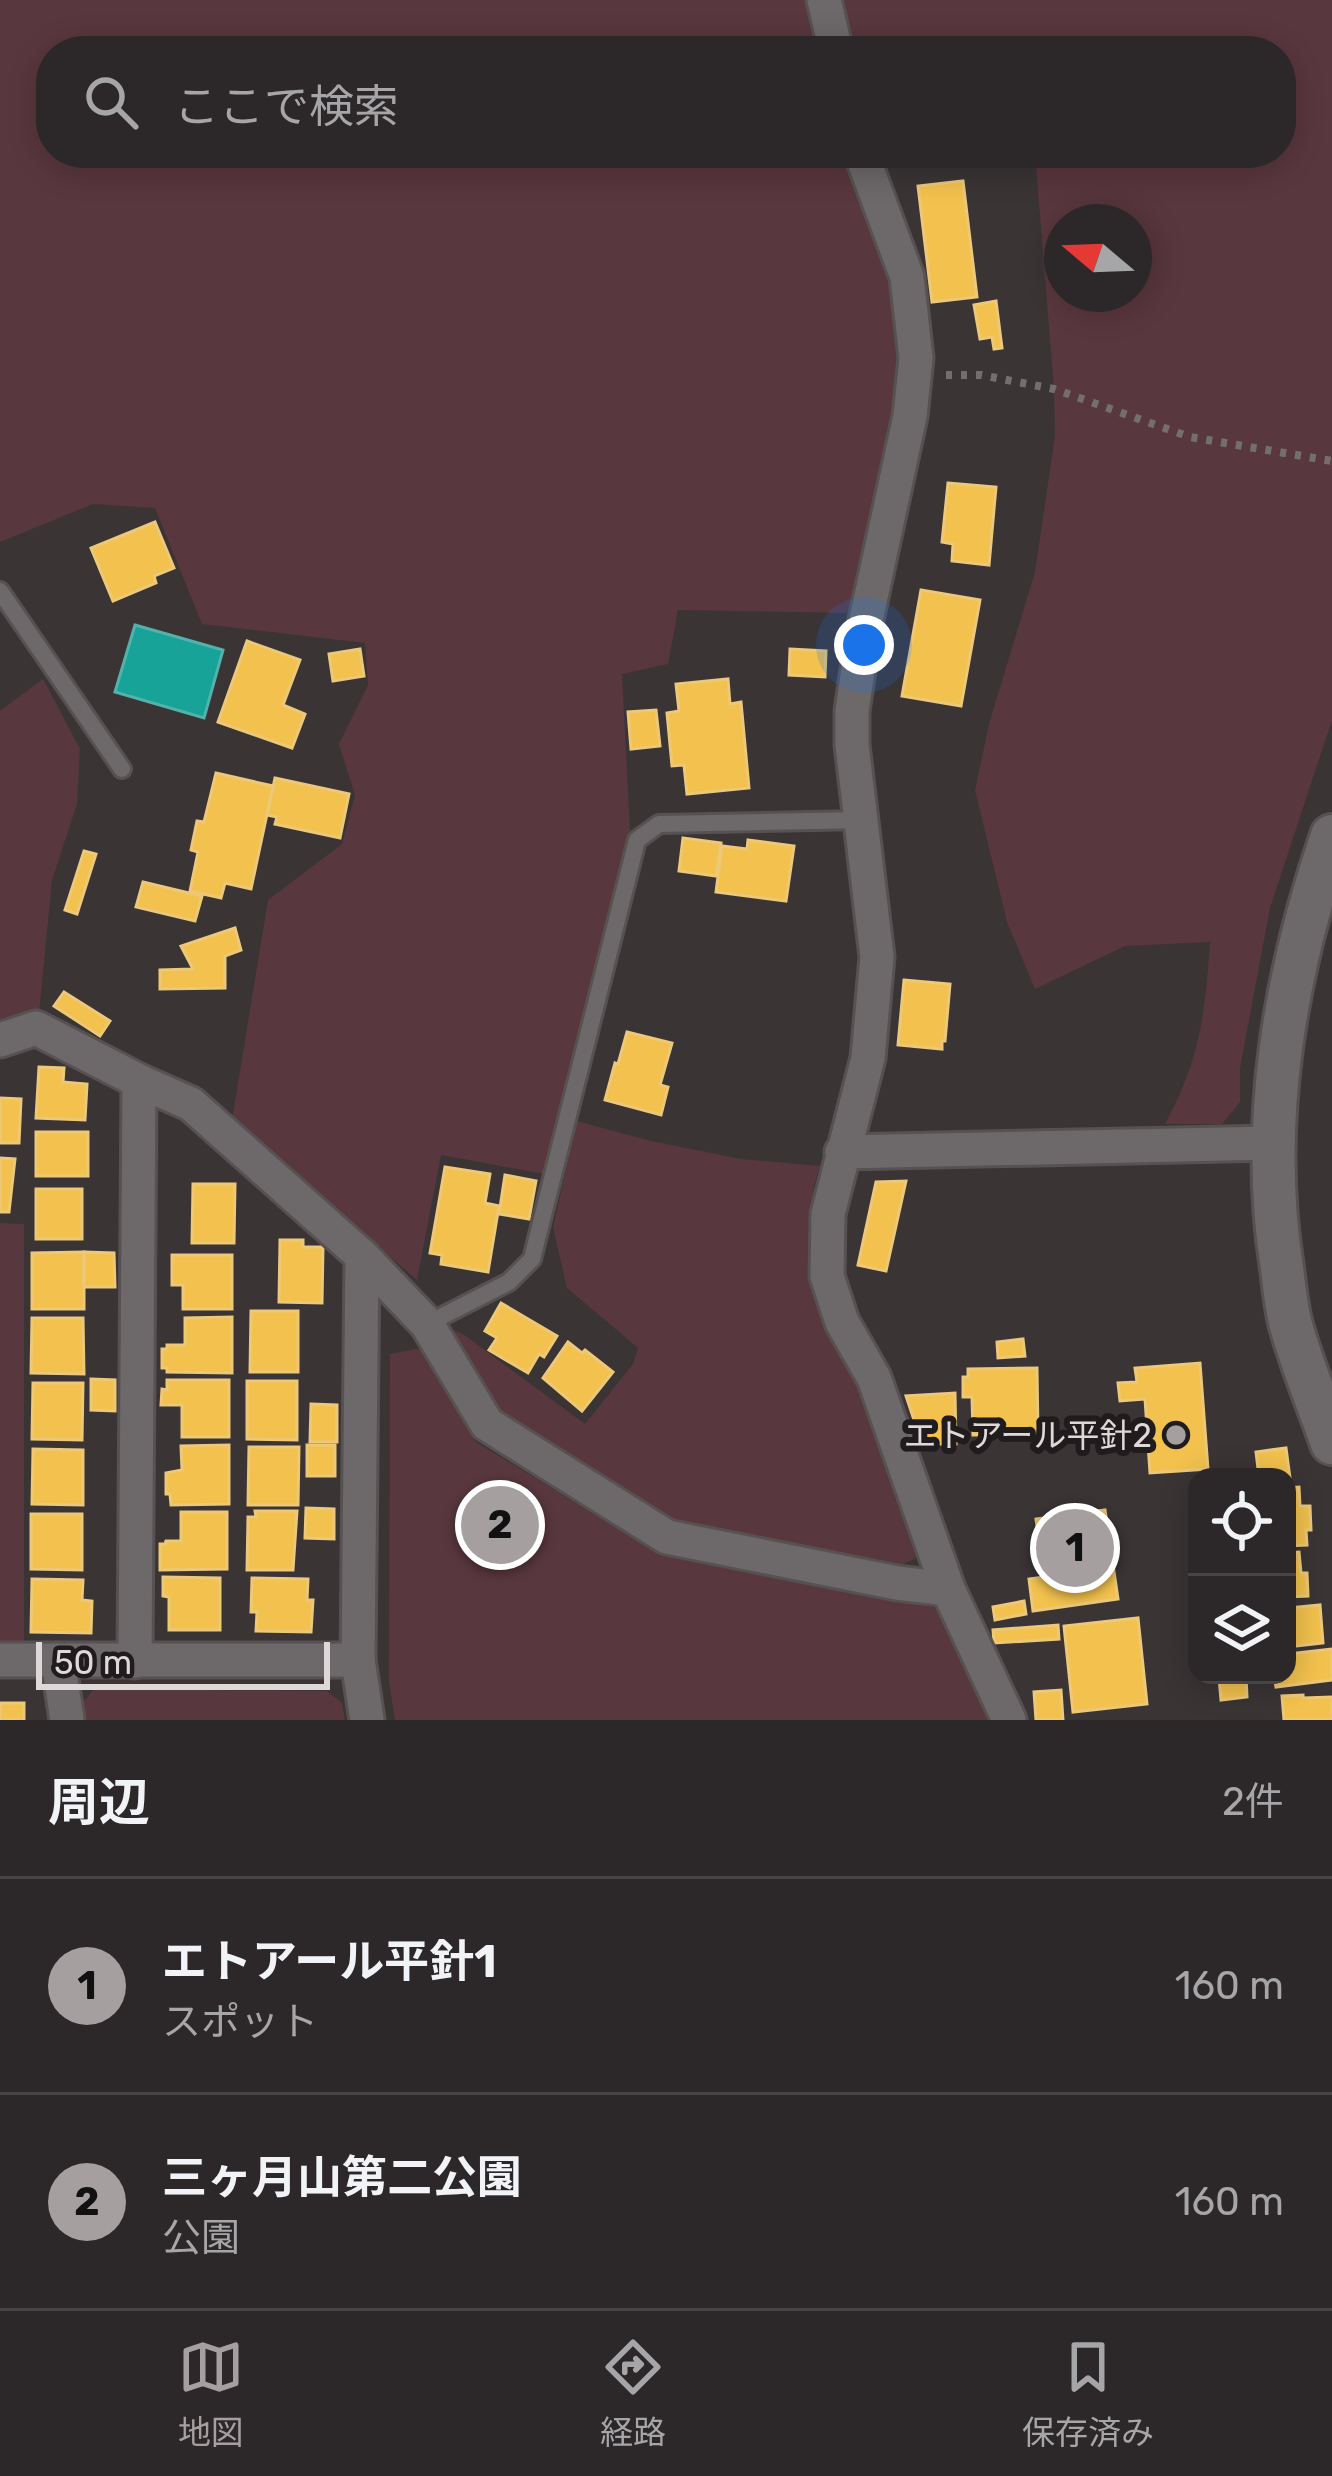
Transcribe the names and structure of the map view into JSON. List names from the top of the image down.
{
  "places": ["エトアール平針2"],
  "scale_bar": "50 m",
  "north": "left",
  "page": {
    "search": "ここで検索",
    "pins": ["2", "1"],
    "scale": "50 m",
    "heading": ["周辺", "2件"],
    "list": [
      {
        "mark": "1",
        "name": "エトアール平針1",
        "note": "スポット",
        "value": "160 m"
      },
      {
        "mark": "2",
        "name": "三ヶ月山第二公園",
        "note": "公園",
        "value": "160 m"
      }
    ],
    "nav": ["地図", "経路", "保存済み"]
  }
}
